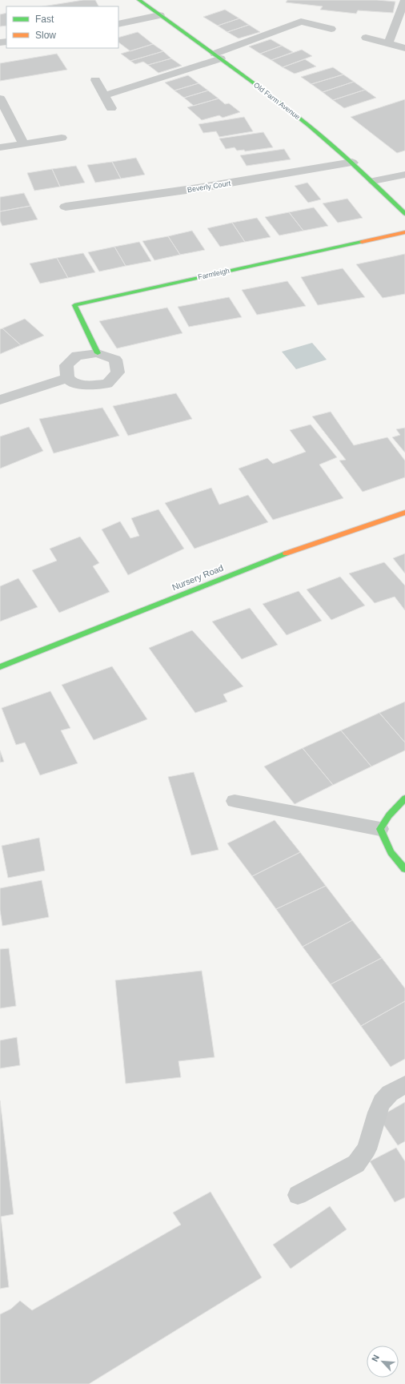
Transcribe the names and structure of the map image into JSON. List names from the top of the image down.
{
  "streets": {
    "street": [
      "Old Farm Avenue",
      "Beverly Court",
      "Farmleigh",
      "Nursery Road"
    ]
  },
  "crossings": [
    ["Old Farm Avenue", "Beverly Court"]
  ],
  "legend": ["Fast", "Slow"],
  "north": "top left"
}
